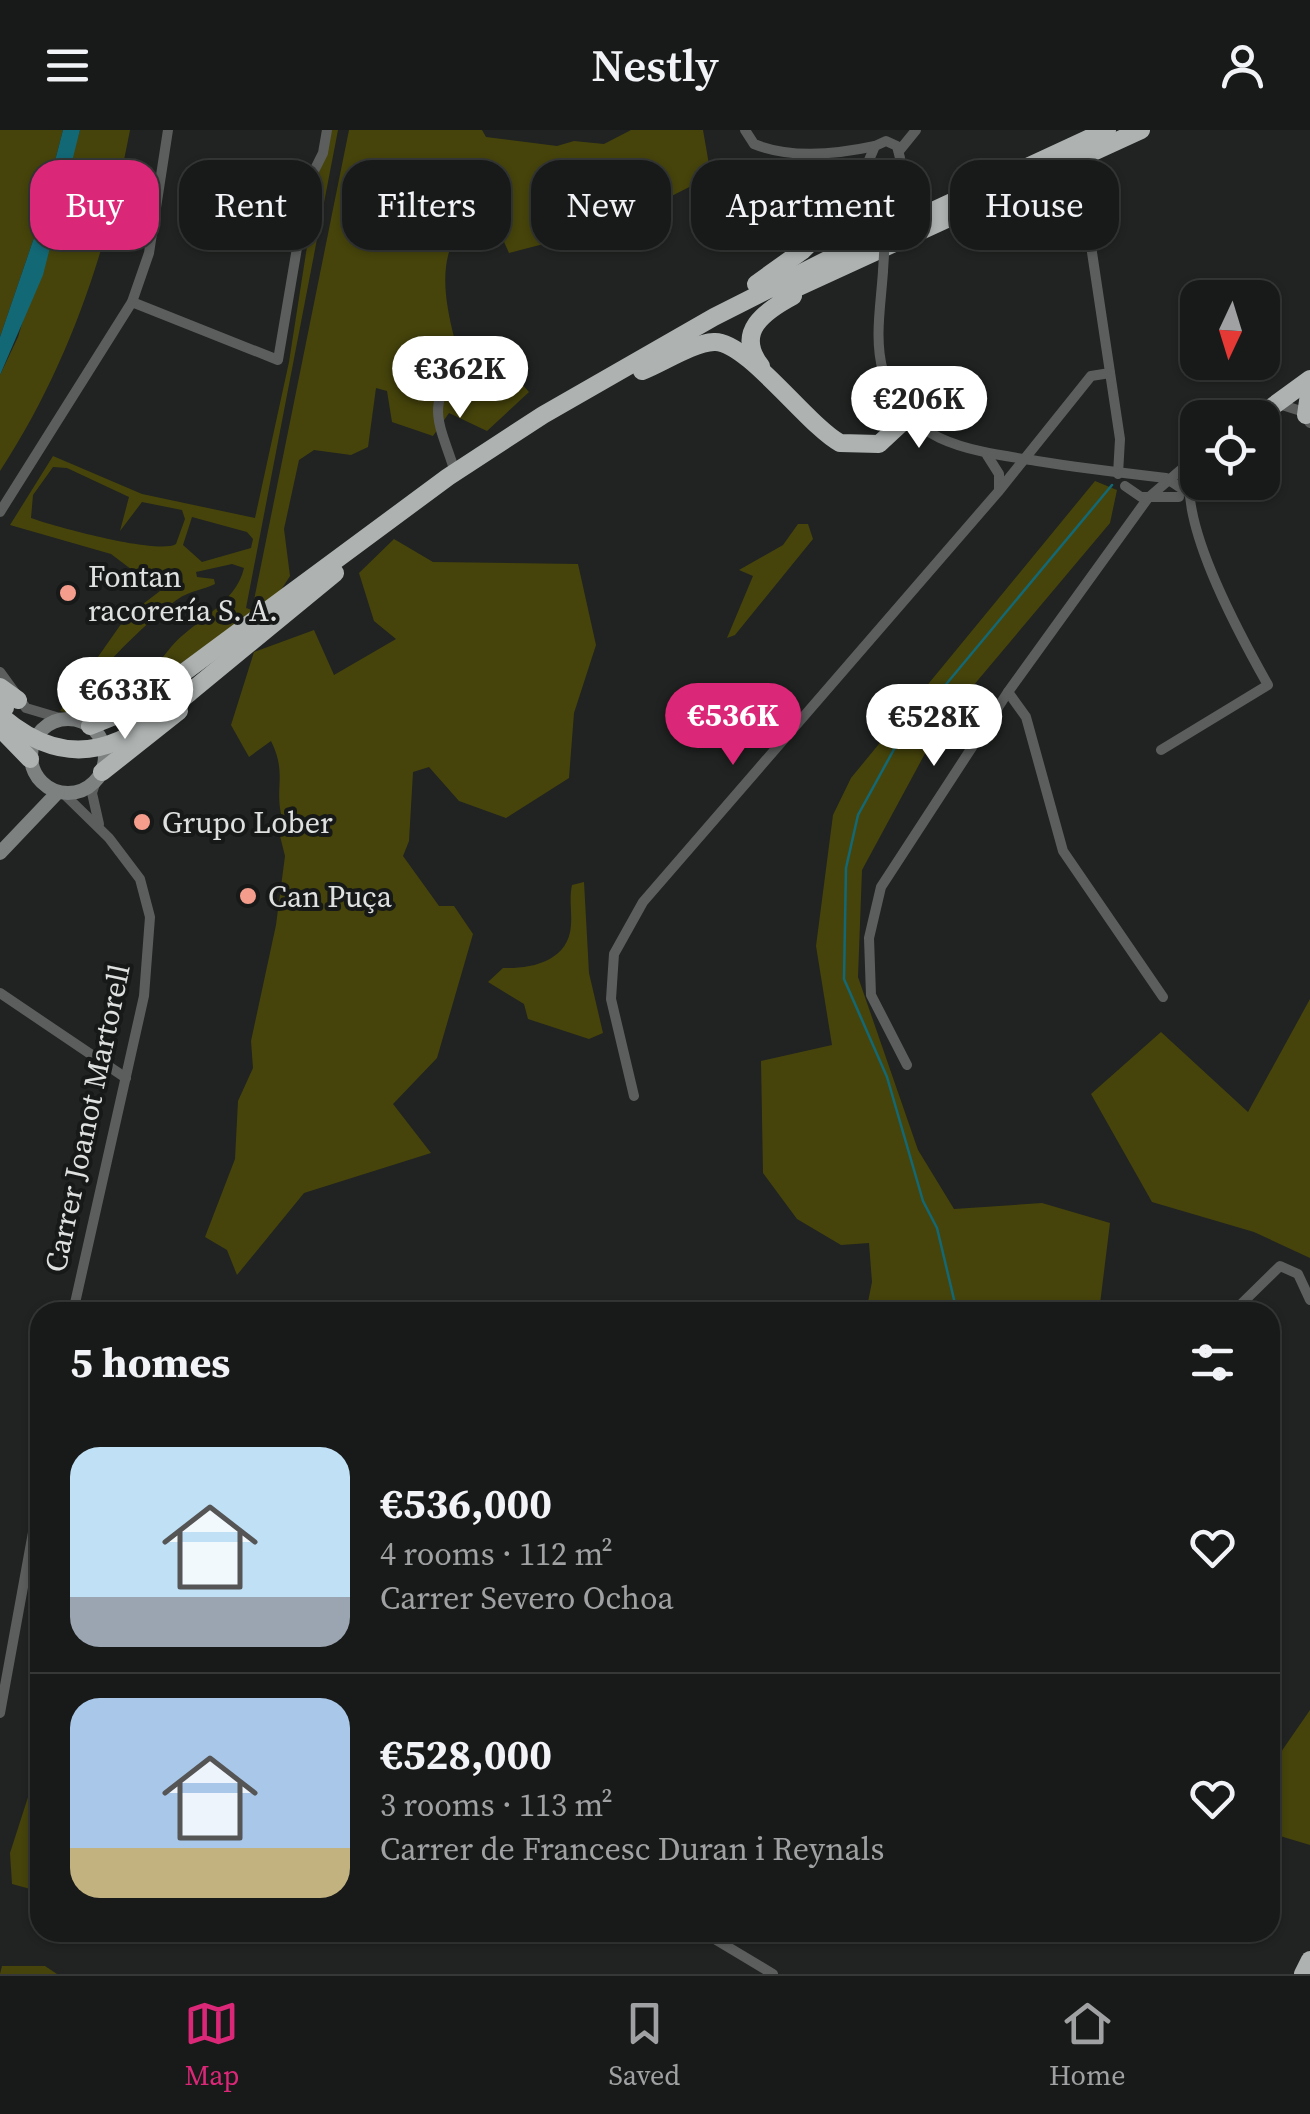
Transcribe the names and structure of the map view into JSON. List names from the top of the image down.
{
  "streets": {
    "street": ["Carrer Joanot Martorell"]
  },
  "places": ["Fontan racorería S. A.", "Grupo Lober", "Can Puça"],
  "north": "bottom",
  "page": {
    "header": "Nestly",
    "chip": [
      "Buy",
      "Rent",
      "Filters",
      "New",
      "Apartment",
      "House"
    ],
    "price": [
      "€362K",
      "€206K",
      "€633K",
      "€536K",
      "€528K"
    ],
    "heading": "5 homes",
    "list": [
      {
        "name": "€536,000",
        "note": "4 rooms · 112 m² · Carrer Severo Ochoa"
      },
      {
        "name": "€528,000",
        "note": "3 rooms · 113 m² · Carrer de Francesc Duran i Reynals"
      }
    ],
    "tabs": ["Map", "Saved", "Home"]
  }
}
